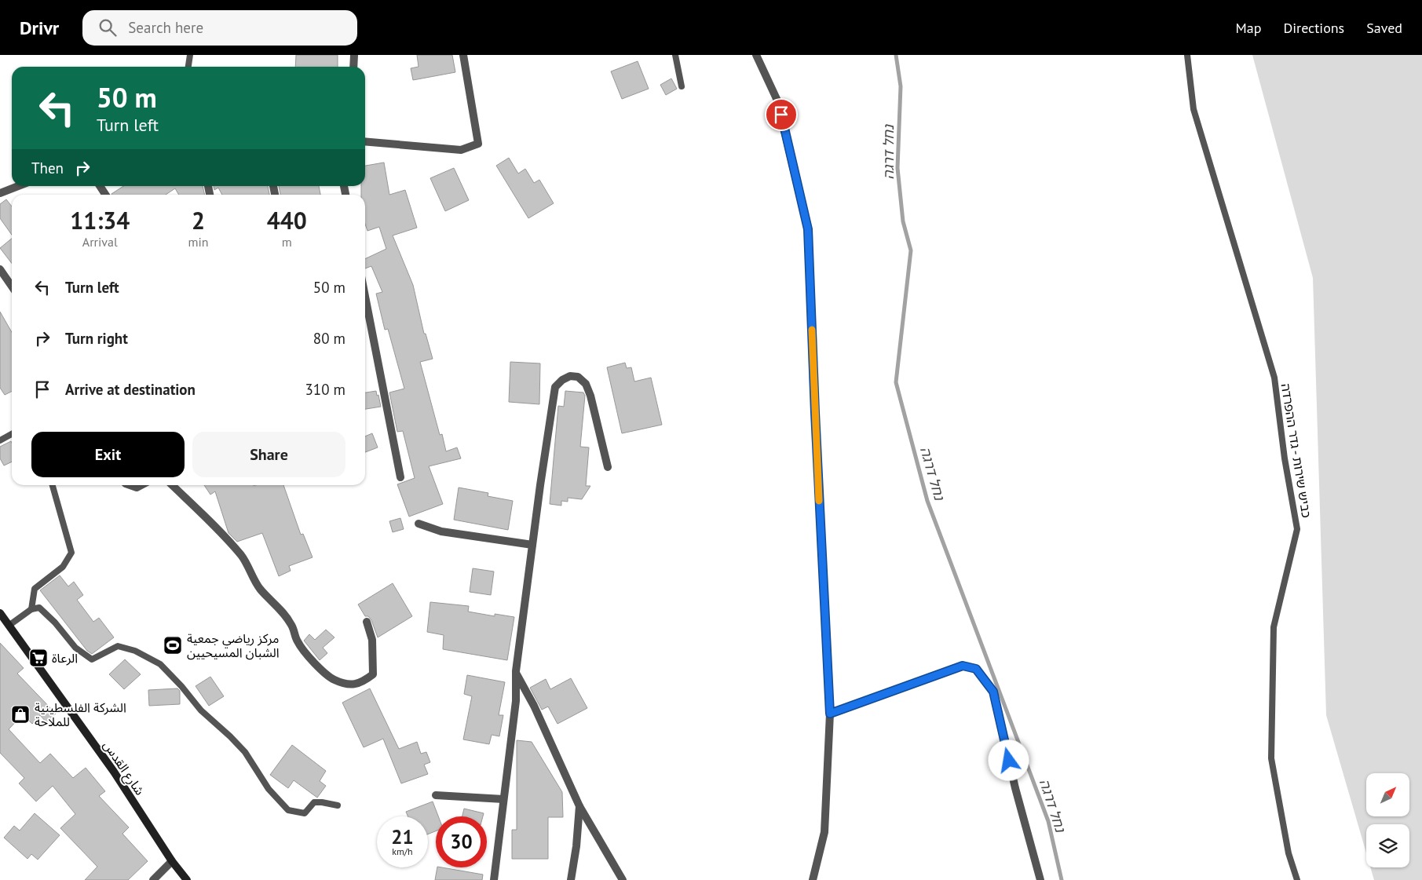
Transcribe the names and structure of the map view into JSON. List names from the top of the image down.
{
  "streets": {
    "main road": ["شارع القدس"],
    "lane": ["כביש שירות - גדר ההפרדה"]
  },
  "water": ["נחל דרגה"],
  "places": {
    "sports": ["مركز رياضي جمعية الشبان المسيحيين"],
    "supermarket": ["الرعاة"],
    "shop": ["الشركة الفلسطينية للملاحة"]
  },
  "north": "top right",
  "page": {
    "header": "Drivr",
    "search": "Search here",
    "nav": ["Map", "Directions", "Saved"],
    "turn": ["50 m", "Turn left"],
    "then": "Then",
    "eta": [
      "11:34",
      "Arrival",
      "2",
      "min",
      "440",
      "m"
    ],
    "list": [
      {
        "name": "Turn left",
        "value": "50 m"
      },
      {
        "name": "Turn right",
        "value": "80 m"
      },
      {
        "name": "Arrive at destination",
        "value": "310 m"
      }
    ],
    "buttons": ["Exit", "Share"],
    "speed": "21 km/h",
    "limit": "30"
  }
}
